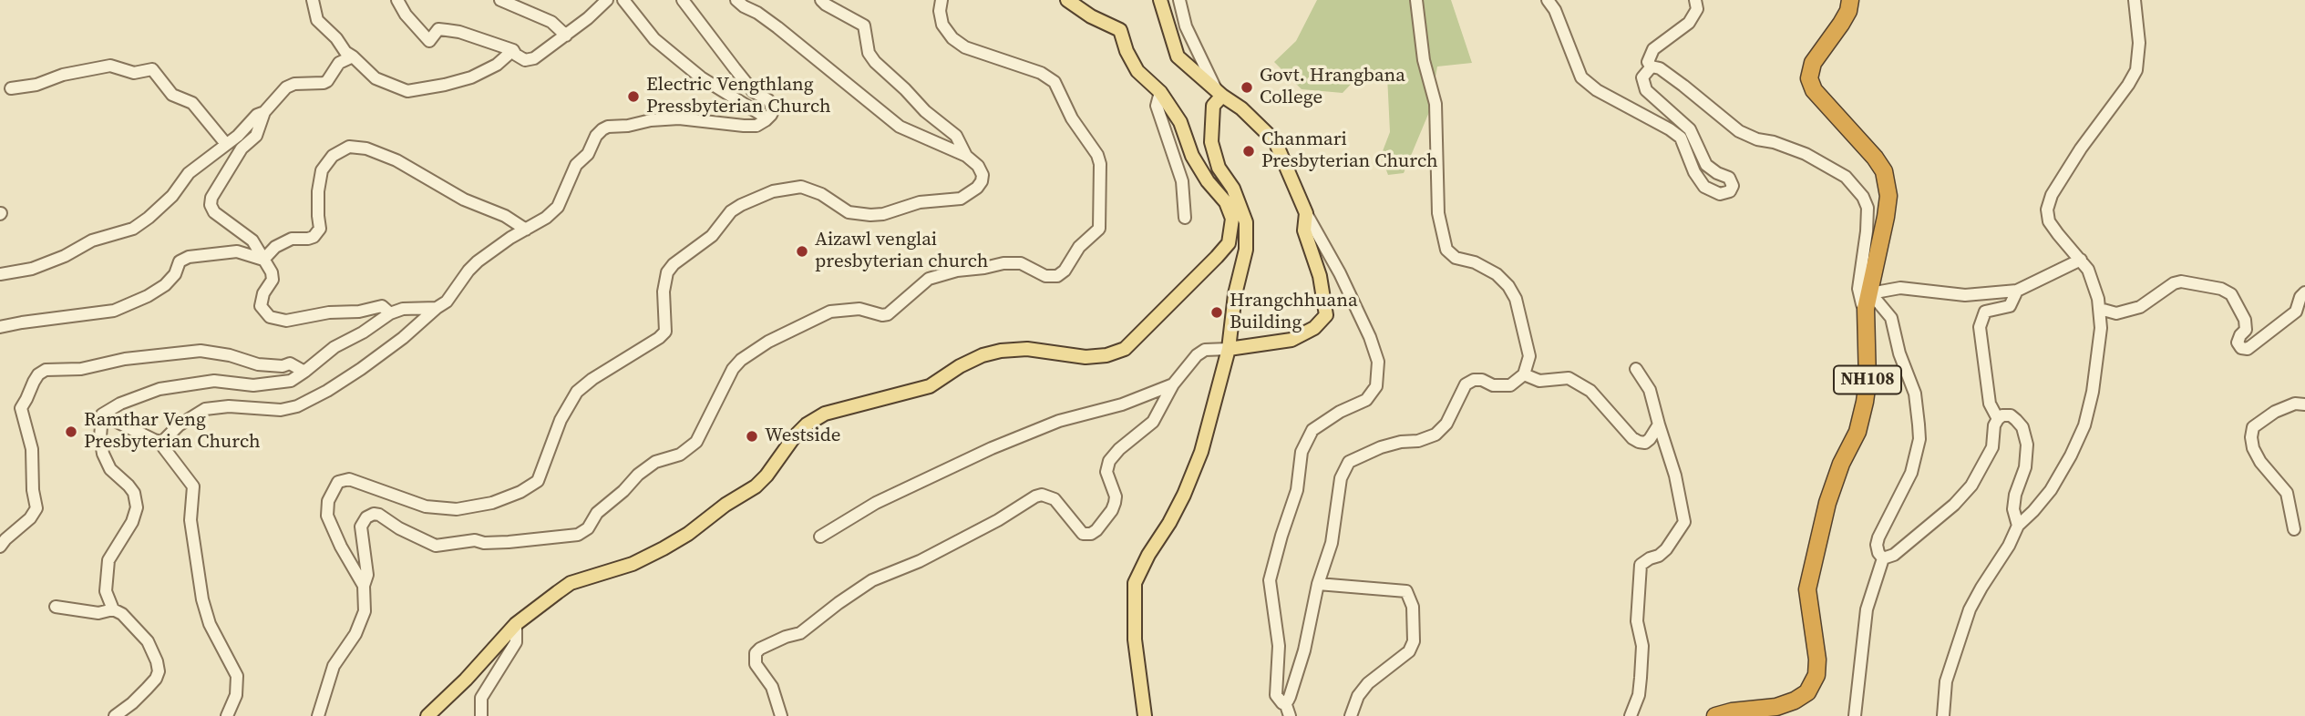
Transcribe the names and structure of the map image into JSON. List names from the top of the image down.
{
  "streets": {
    "highway": ["NH108"]
  },
  "places": [
    "Govt. Hrangbana College",
    "Electric Vengthlang Pressbyterian Church",
    "Chanmari Presbyterian Church",
    "Aizawl venglai presbyterian church",
    "Hrangchhuana Building",
    "Ramthar Veng Presbyterian Church",
    "Westside"
  ]
}
